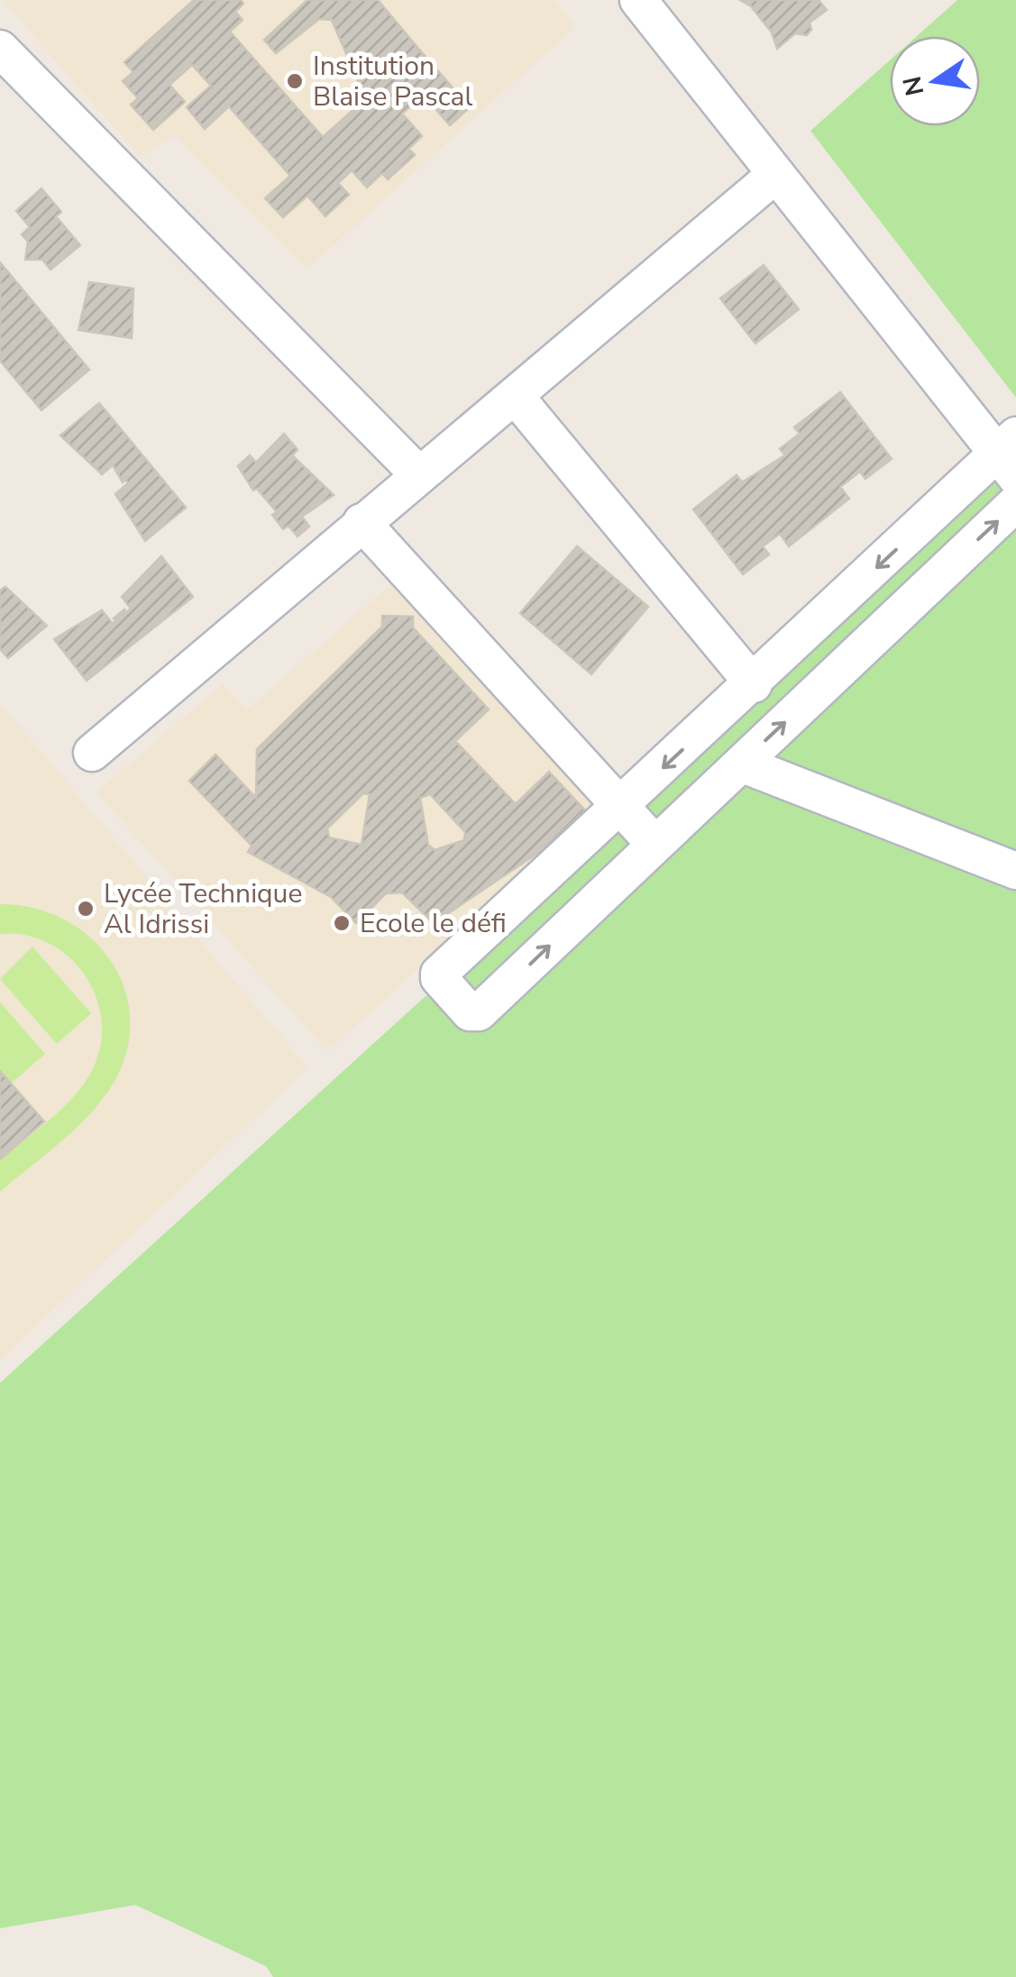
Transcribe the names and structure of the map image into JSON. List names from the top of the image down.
{
  "places": ["Institution Blaise Pascal", "Lycée Technique Al Idrissi", "Ecole le défi"],
  "north": "left"
}
